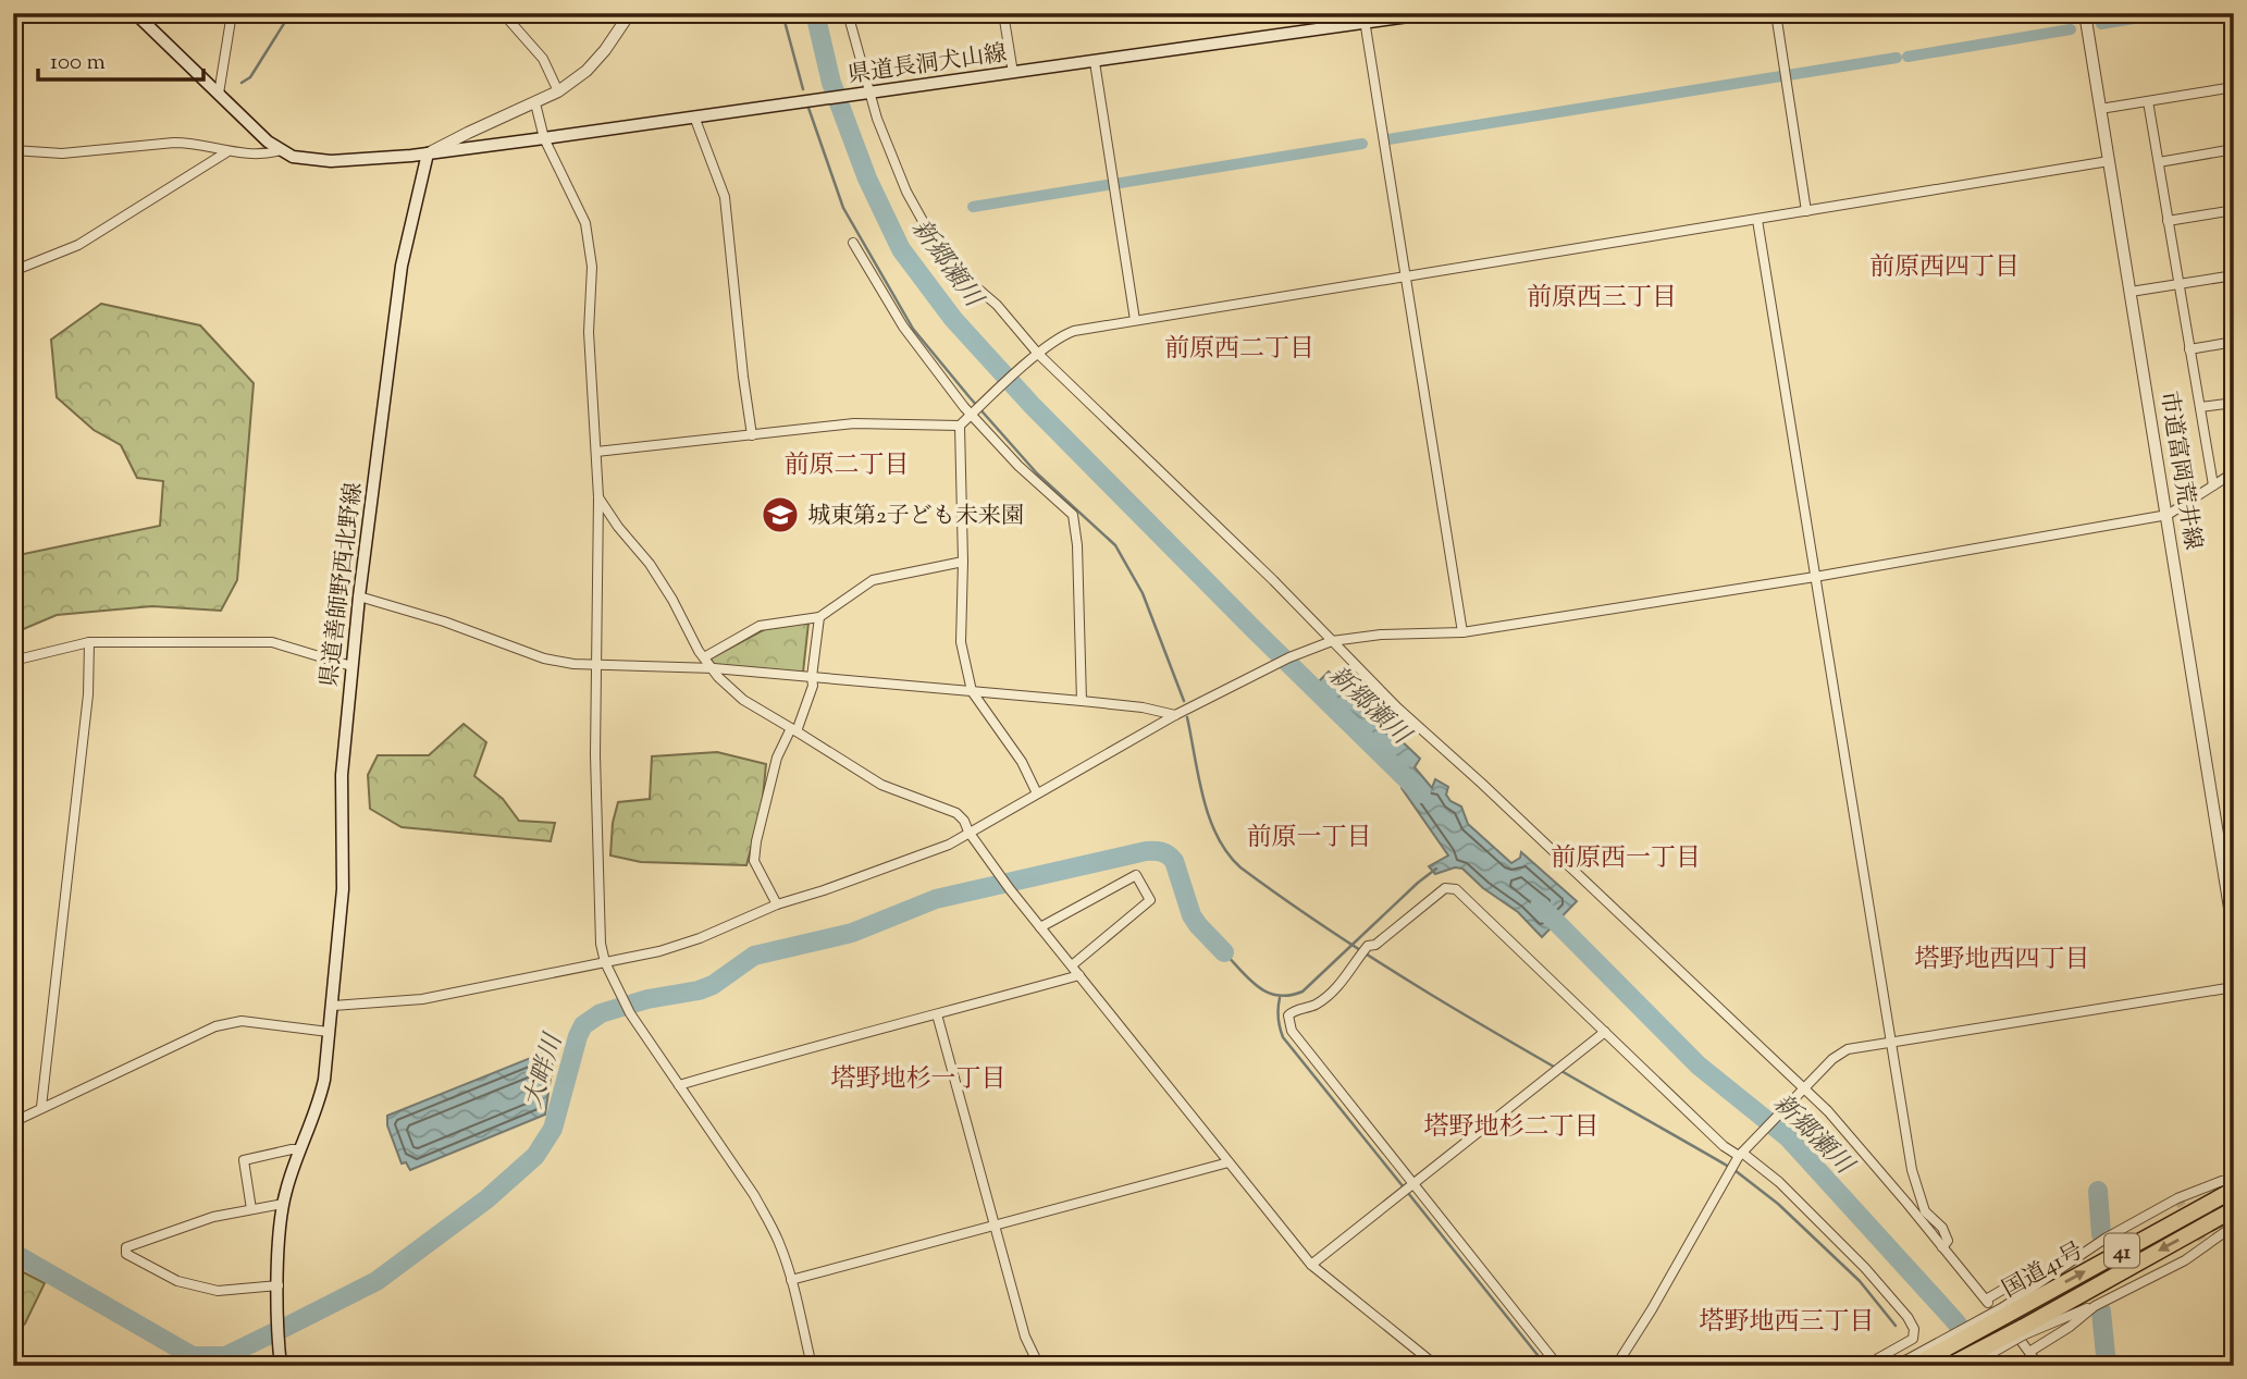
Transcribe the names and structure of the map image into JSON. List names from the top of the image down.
{
  "streets": {
    "highway": ["41", "国道41号"],
    "main road": ["県道長洞犬山線", "県道善師野西北野線"],
    "street": ["市道富岡荒井線"]
  },
  "crossings": [
    ["県道長洞犬山線", "県道善師野西北野線"]
  ],
  "districts": [
    "前原西四丁目",
    "前原西三丁目",
    "前原西二丁目",
    "前原二丁目",
    "前原一丁目",
    "前原西一丁目",
    "塔野地西四丁目",
    "塔野地杉一丁目",
    "塔野地杉二丁目",
    "塔野地西三丁目"
  ],
  "water": ["新郷瀬川", "大畔川"],
  "places": {
    "school or university": ["城東第2子ども未来園"]
  },
  "scale_bar": "100 m"
}
